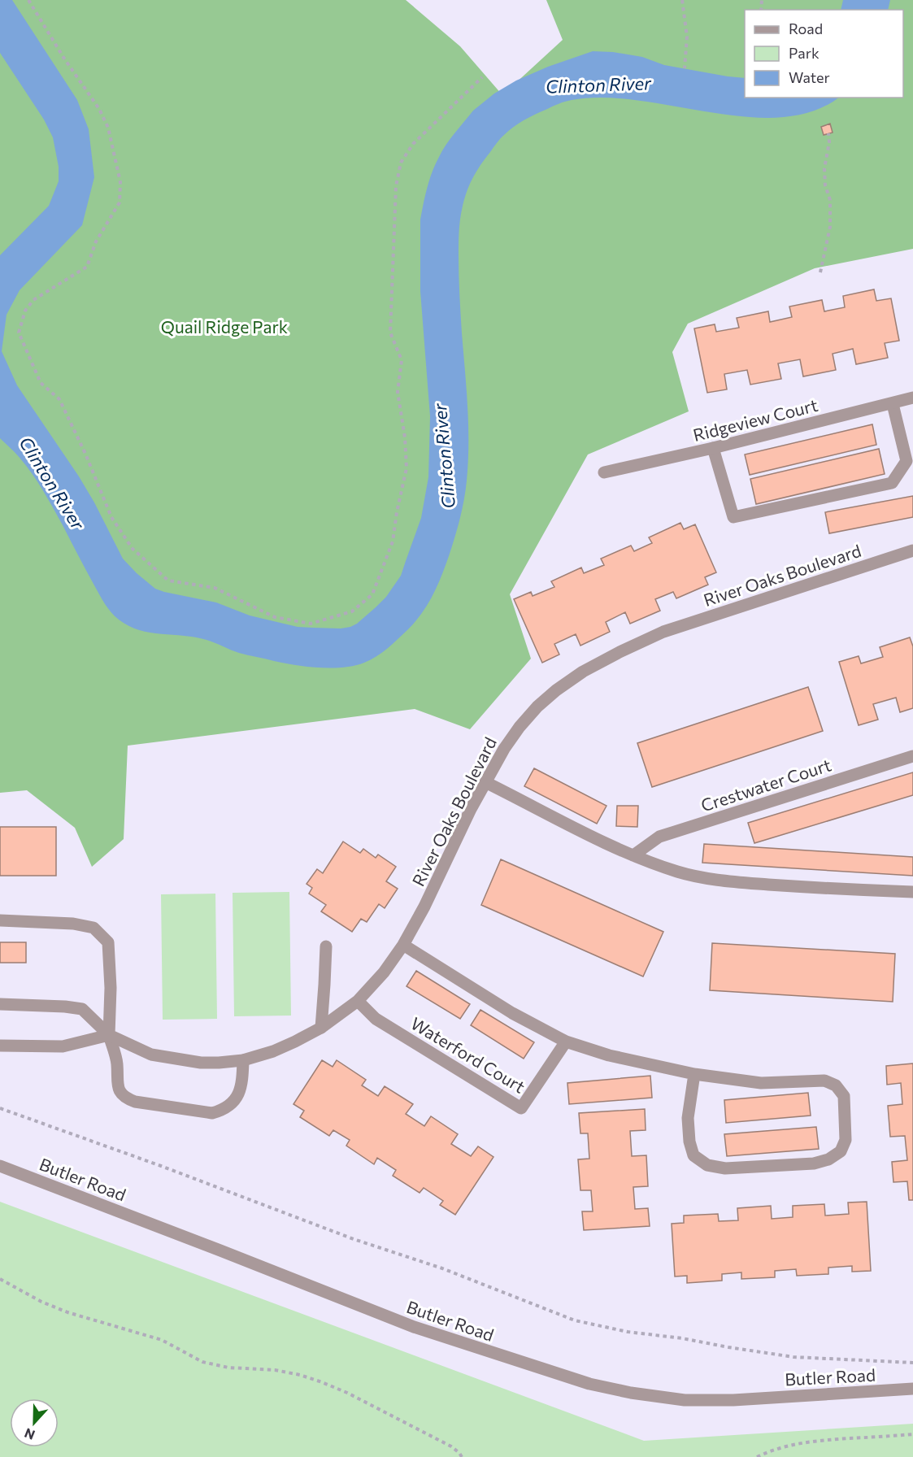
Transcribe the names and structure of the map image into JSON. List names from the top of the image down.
{
  "streets": {
    "street": [
      "Ridgeview Court",
      "River Oaks Boulevard",
      "Crestwater Court",
      "Waterford Court",
      "Butler Road"
    ]
  },
  "crossings": [
    ["River Oaks Boulevard", "Waterford Court"]
  ],
  "water": ["Clinton River"],
  "parks": ["Quail Ridge Park"],
  "legend": ["Road", "Park", "Water"],
  "north": "bottom"
}
